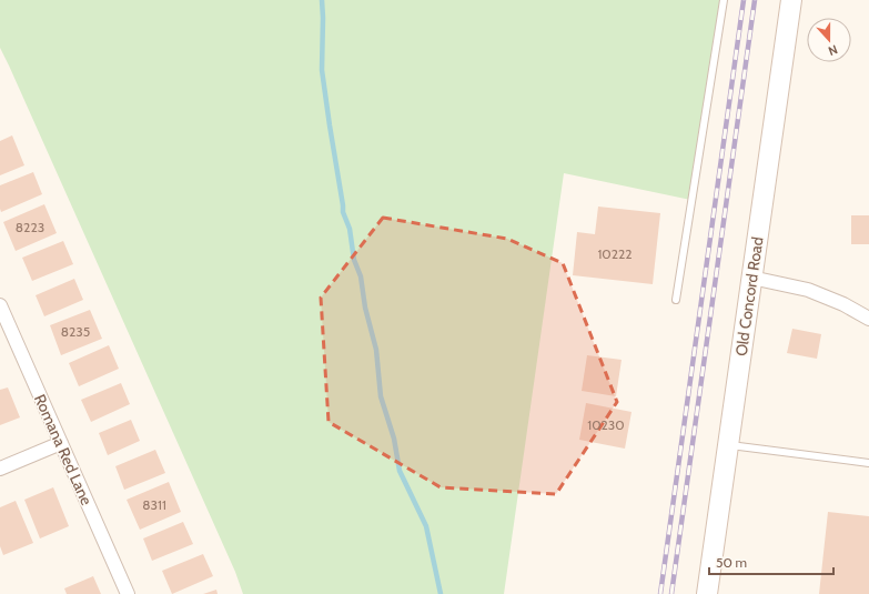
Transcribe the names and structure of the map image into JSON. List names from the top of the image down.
{
  "streets": {
    "street": ["Old Concord Road", "Romana Red Lane"]
  },
  "house_numbers": [
    "8223",
    "10222",
    "8235",
    "10230",
    "8311"
  ],
  "scale_bar": "50 m",
  "north": "bottom"
}
